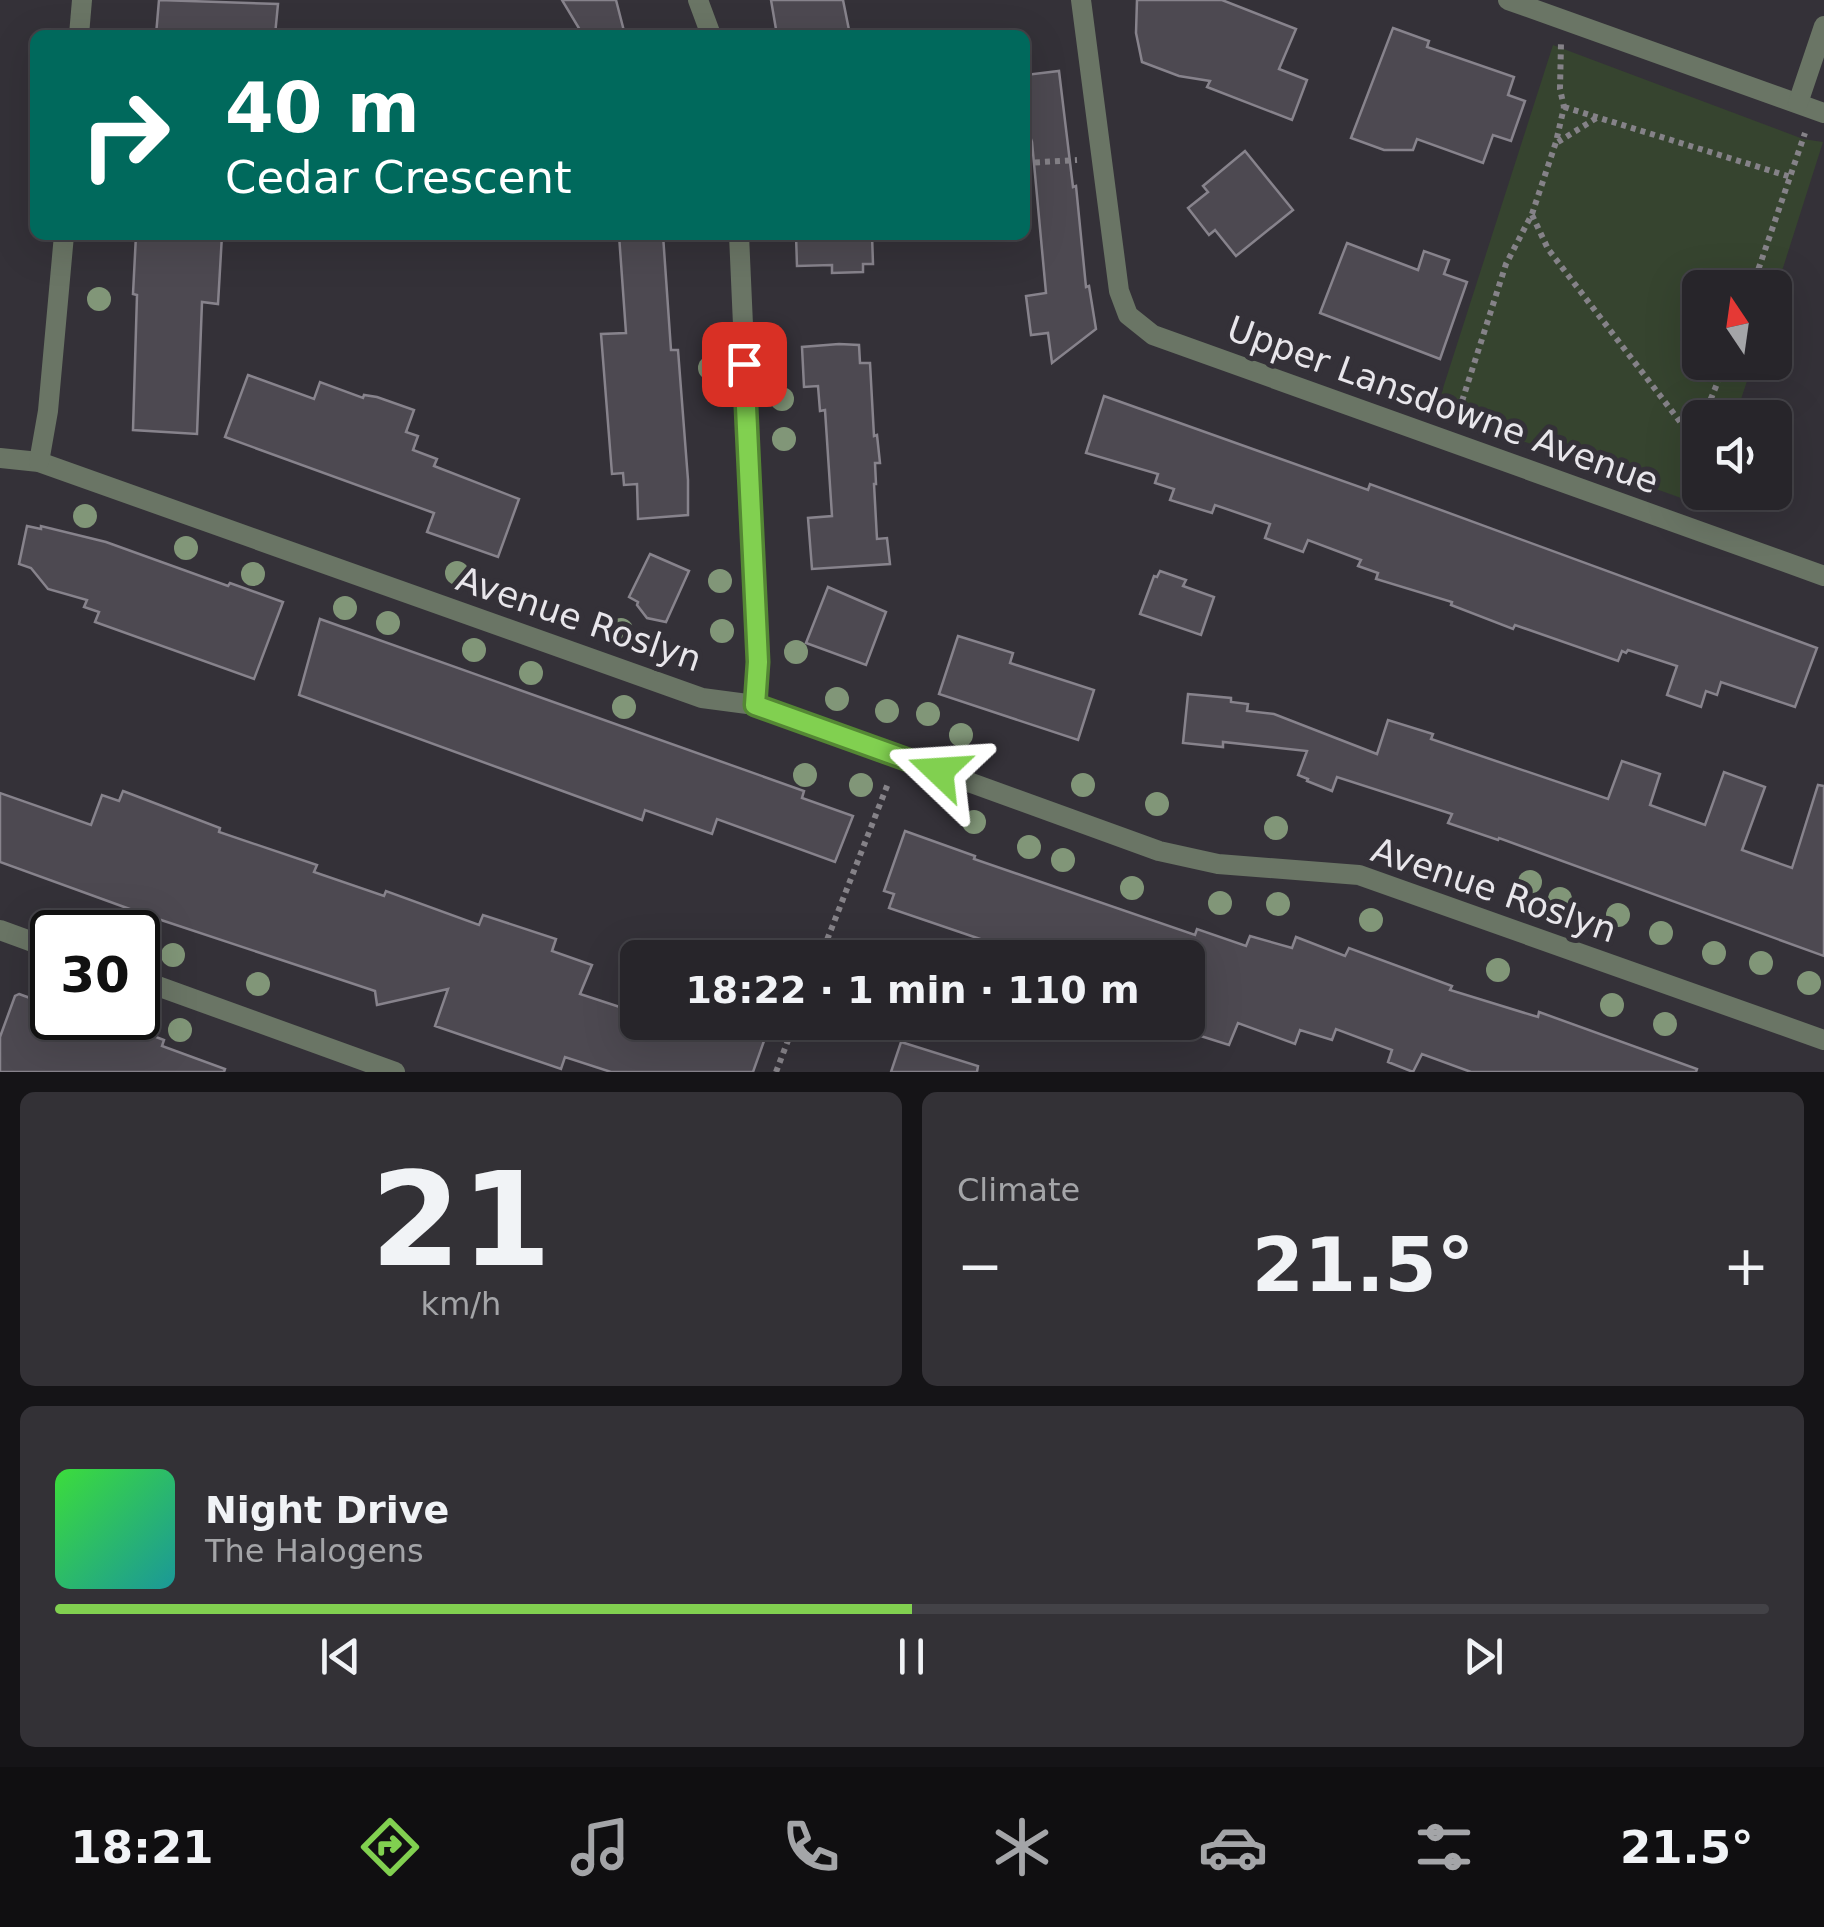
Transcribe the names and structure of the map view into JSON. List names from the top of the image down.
{
  "streets": {
    "street": ["Upper Lansdowne Avenue", "Avenue Roslyn"]
  },
  "north": "top",
  "page": {
    "turn": ["40 m", "Cedar Crescent"],
    "limit": "30",
    "trip": "18:22 · 1 min · 110 m",
    "tile": [
      ["21", "km/h"],
      "Climate"
    ],
    "heat": ["−", "21.5°", "+"],
    "song": ["Night Drive", "The Halogens"],
    "tabs": ["18:21", "21.5°"]
  }
}
